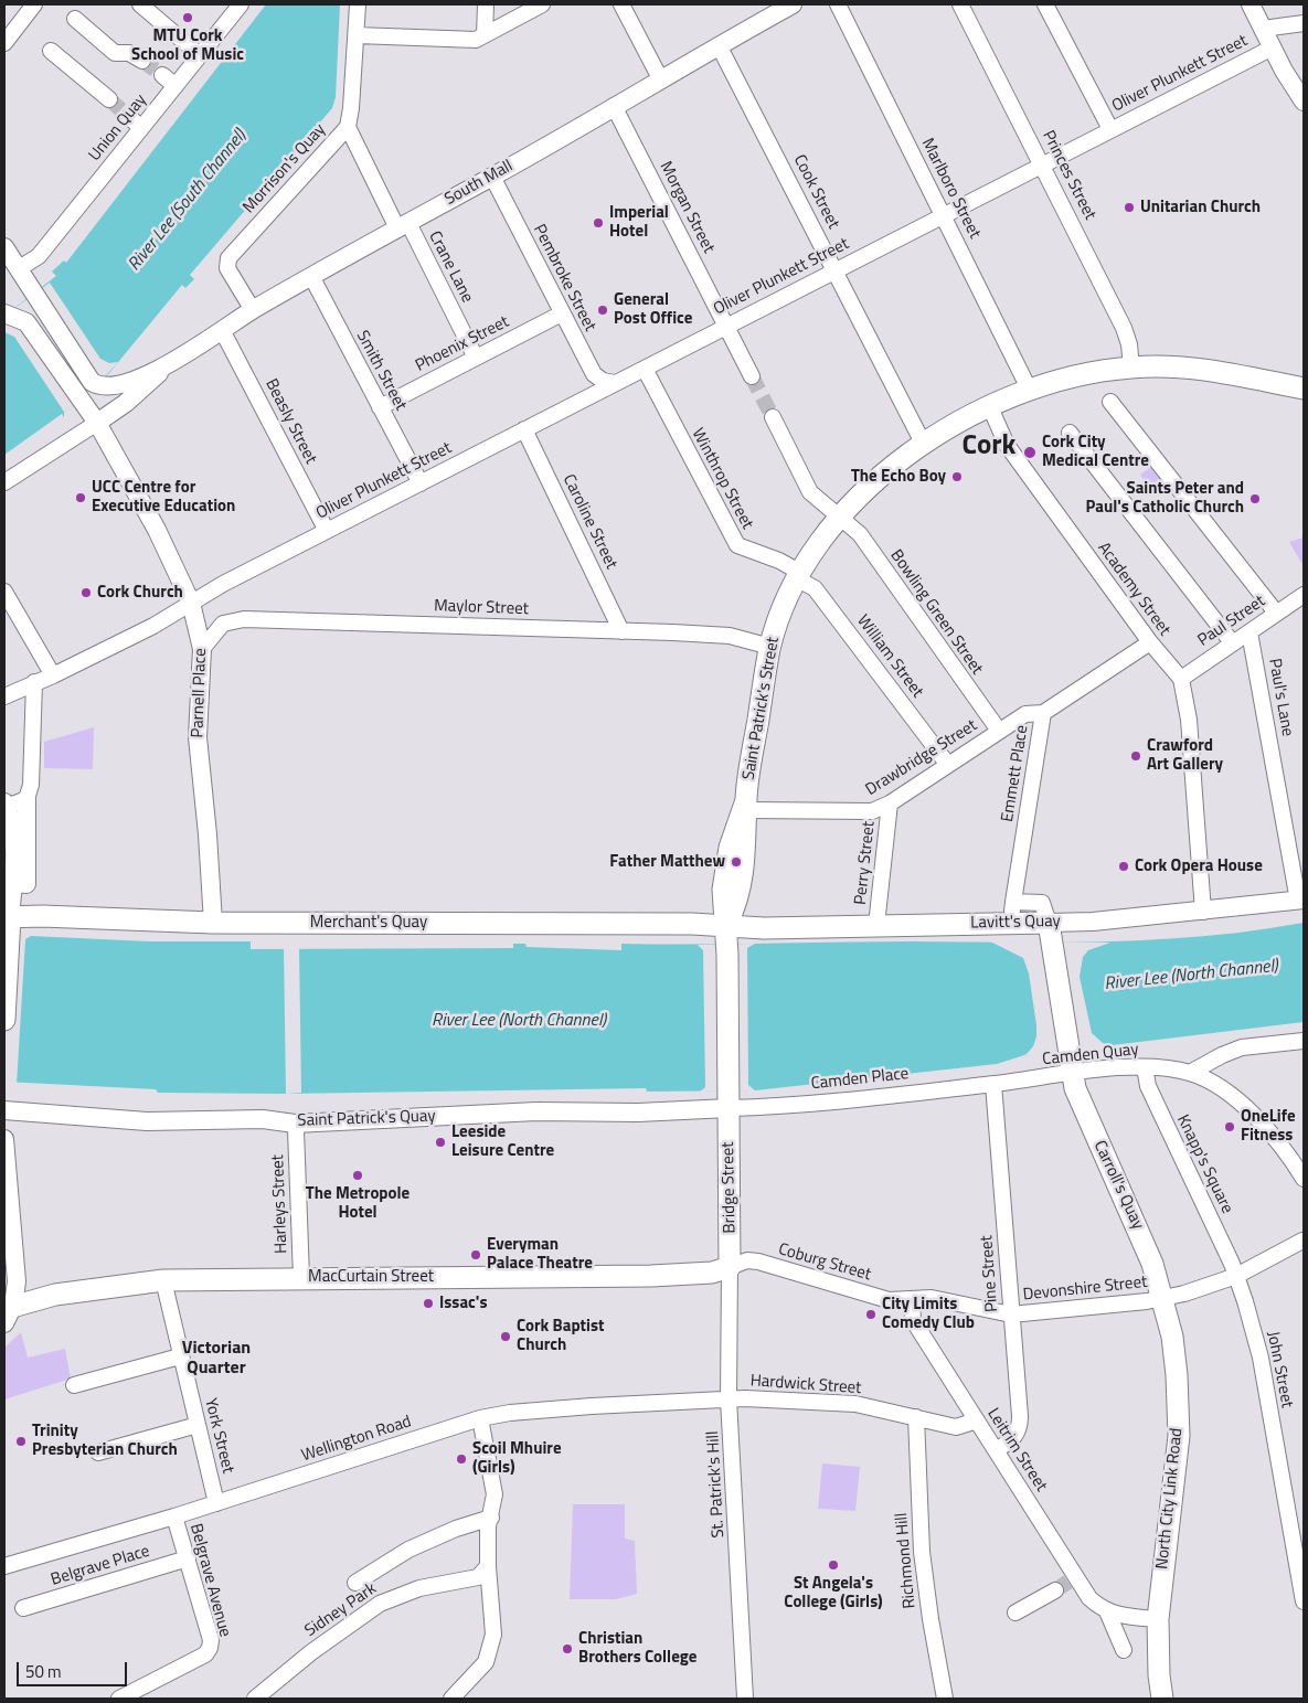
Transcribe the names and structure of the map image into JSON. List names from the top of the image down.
{
  "streets": {
    "highway": [
      "Saint Patrick's Street",
      "Merchant's Quay",
      "Lavitt's Quay",
      "Carroll's Quay",
      "Bridge Street",
      "MacCurtain Street",
      "North City Link Road"
    ],
    "main road": ["South Mall", "Parnell Place", "Saint Patrick's Quay"],
    "street": [
      "Oliver Plunkett Street",
      "Union Quay",
      "Morrison's Quay",
      "Princes Street",
      "Marlboro Street",
      "Cook Street",
      "Morgan Street",
      "Crane Lane",
      "Pembroke Street",
      "Phoenix Street",
      "Smith Street",
      "Beasly Street",
      "Winthrop Street",
      "Caroline Street",
      "Academy Street",
      "Maylor Street",
      "Bowling Green Street",
      "Paul Street",
      "William Street",
      "Paul's Lane",
      "Drawbridge Street",
      "Emmett Place",
      "Perry Street",
      "Camden Quay",
      "Camden Place",
      "Knapp's Square",
      "Harleys Street",
      "Coburg Street",
      "Pine Street",
      "Devonshire Street",
      "John Street",
      "Hardwick Street",
      "York Street",
      "Wellington Road",
      "Leitrim Street",
      "St. Patrick's Hill",
      "Richmond Hill",
      "Belgrave Place",
      "Belgrave Avenue",
      "Sidney Park"
    ]
  },
  "crossings": [
    ["Oliver Plunkett Street", "Princes Street"],
    ["Oliver Plunkett Street", "Marlboro Street"],
    ["Oliver Plunkett Street", "Cook Street"],
    ["Oliver Plunkett Street", "Morgan Street"],
    ["Oliver Plunkett Street", "Pembroke Street"],
    ["Oliver Plunkett Street", "Smith Street"],
    ["Oliver Plunkett Street", "Beasly Street"],
    ["Oliver Plunkett Street", "Winthrop Street"],
    ["Oliver Plunkett Street", "Caroline Street"],
    ["Oliver Plunkett Street", "Parnell Place"],
    ["Union Quay", "South Mall"],
    ["Morrison's Quay", "South Mall"],
    ["Morrison's Quay", "Crane Lane"],
    ["Princes Street", "Saint Patrick's Street"],
    ["South Mall", "Cook Street"],
    ["South Mall", "Morgan Street"],
    ["South Mall", "Crane Lane"],
    ["South Mall", "Pembroke Street"],
    ["South Mall", "Smith Street"],
    ["South Mall", "Beasly Street"],
    ["South Mall", "Parnell Place"],
    ["Marlboro Street", "Saint Patrick's Street"],
    ["Cook Street", "Saint Patrick's Street"],
    ["Crane Lane", "Phoenix Street"],
    ["Pembroke Street", "Phoenix Street"],
    ["Phoenix Street", "Smith Street"],
    ["Winthrop Street", "William Street"],
    ["Winthrop Street", "Saint Patrick's Street"],
    ["Caroline Street", "Maylor Street"],
    ["Academy Street", "Paul Street"],
    ["Academy Street", "Saint Patrick's Street"],
    ["Academy Street", "Emmett Place"],
    ["Maylor Street", "Parnell Place"],
    ["Maylor Street", "Saint Patrick's Street"],
    ["Bowling Green Street", "Saint Patrick's Street"],
    ["Bowling Green Street", "Drawbridge Street"],
    ["Paul Street", "Paul's Lane"],
    ["William Street", "Saint Patrick's Street"],
    ["William Street", "Drawbridge Street"],
    ["Parnell Place", "Merchant's Quay"],
    ["Paul's Lane", "Lavitt's Quay"],
    ["Saint Patrick's Street", "Drawbridge Street"],
    ["Saint Patrick's Street", "Merchant's Quay"],
    ["Saint Patrick's Street", "Lavitt's Quay"],
    ["Saint Patrick's Street", "Bridge Street"],
    ["Drawbridge Street", "Emmett Place"],
    ["Drawbridge Street", "Perry Street"],
    ["Emmett Place", "Lavitt's Quay"],
    ["Perry Street", "Lavitt's Quay"],
    ["Merchant's Quay", "Lavitt's Quay"],
    ["Merchant's Quay", "Bridge Street"],
    ["Lavitt's Quay", "Carroll's Quay"],
    ["Lavitt's Quay", "Bridge Street"],
    ["Camden Quay", "Camden Place"],
    ["Camden Quay", "Knapp's Square"],
    ["Camden Quay", "Carroll's Quay"],
    ["Camden Quay", "Pine Street"],
    ["Camden Place", "Saint Patrick's Quay"],
    ["Camden Place", "Bridge Street"],
    ["Camden Place", "Pine Street"],
    ["Saint Patrick's Quay", "Bridge Street"],
    ["Knapp's Square", "Devonshire Street"],
    ["Knapp's Square", "John Street"],
    ["Carroll's Quay", "Devonshire Street"],
    ["Carroll's Quay", "North City Link Road"],
    ["Bridge Street", "Coburg Street"],
    ["Bridge Street", "MacCurtain Street"],
    ["Bridge Street", "St. Patrick's Hill"],
    ["Harleys Street", "MacCurtain Street"],
    ["Coburg Street", "MacCurtain Street"],
    ["Coburg Street", "Devonshire Street"],
    ["Coburg Street", "Leitrim Street"],
    ["Coburg Street", "St. Patrick's Hill"],
    ["Pine Street", "Devonshire Street"],
    ["Pine Street", "Leitrim Street"],
    ["MacCurtain Street", "York Street"],
    ["MacCurtain Street", "St. Patrick's Hill"],
    ["Devonshire Street", "John Street"],
    ["Devonshire Street", "Leitrim Street"],
    ["Devonshire Street", "North City Link Road"],
    ["Hardwick Street", "Wellington Road"],
    ["Hardwick Street", "Leitrim Street"],
    ["Hardwick Street", "St. Patrick's Hill"],
    ["Hardwick Street", "Richmond Hill"],
    ["York Street", "Wellington Road"],
    ["Wellington Road", "St. Patrick's Hill"],
    ["Wellington Road", "Belgrave Avenue"],
    ["Leitrim Street", "North City Link Road"],
    ["Belgrave Place", "Belgrave Avenue"]
  ],
  "districts": ["Cork", "Victorian Quarter"],
  "water": ["River Lee (South Channel)", "River Lee (North Channel)"],
  "places": [
    "MTU Cork School of Music",
    "Unitarian Church",
    "Imperial Hotel",
    "General Post Office",
    "Cork City Medical Centre",
    "The Echo Boy",
    "UCC Centre for Executive Education",
    "Saints Peter and Paul's Catholic Church",
    "Cork Church",
    "Crawford Art Gallery",
    "Father Matthew",
    "Cork Opera House",
    "OneLife Fitness",
    "Leeside Leisure Centre",
    "The Metropole Hotel",
    "Everyman Palace Theatre",
    "Issac's",
    "City Limits Comedy Club",
    "Cork Baptist Church",
    "Trinity Presbyterian Church",
    "Scoil Mhuire (Girls)",
    "St Angela's College (Girls)",
    "Christian Brothers College"
  ],
  "scale_bar": "50 m"
}
